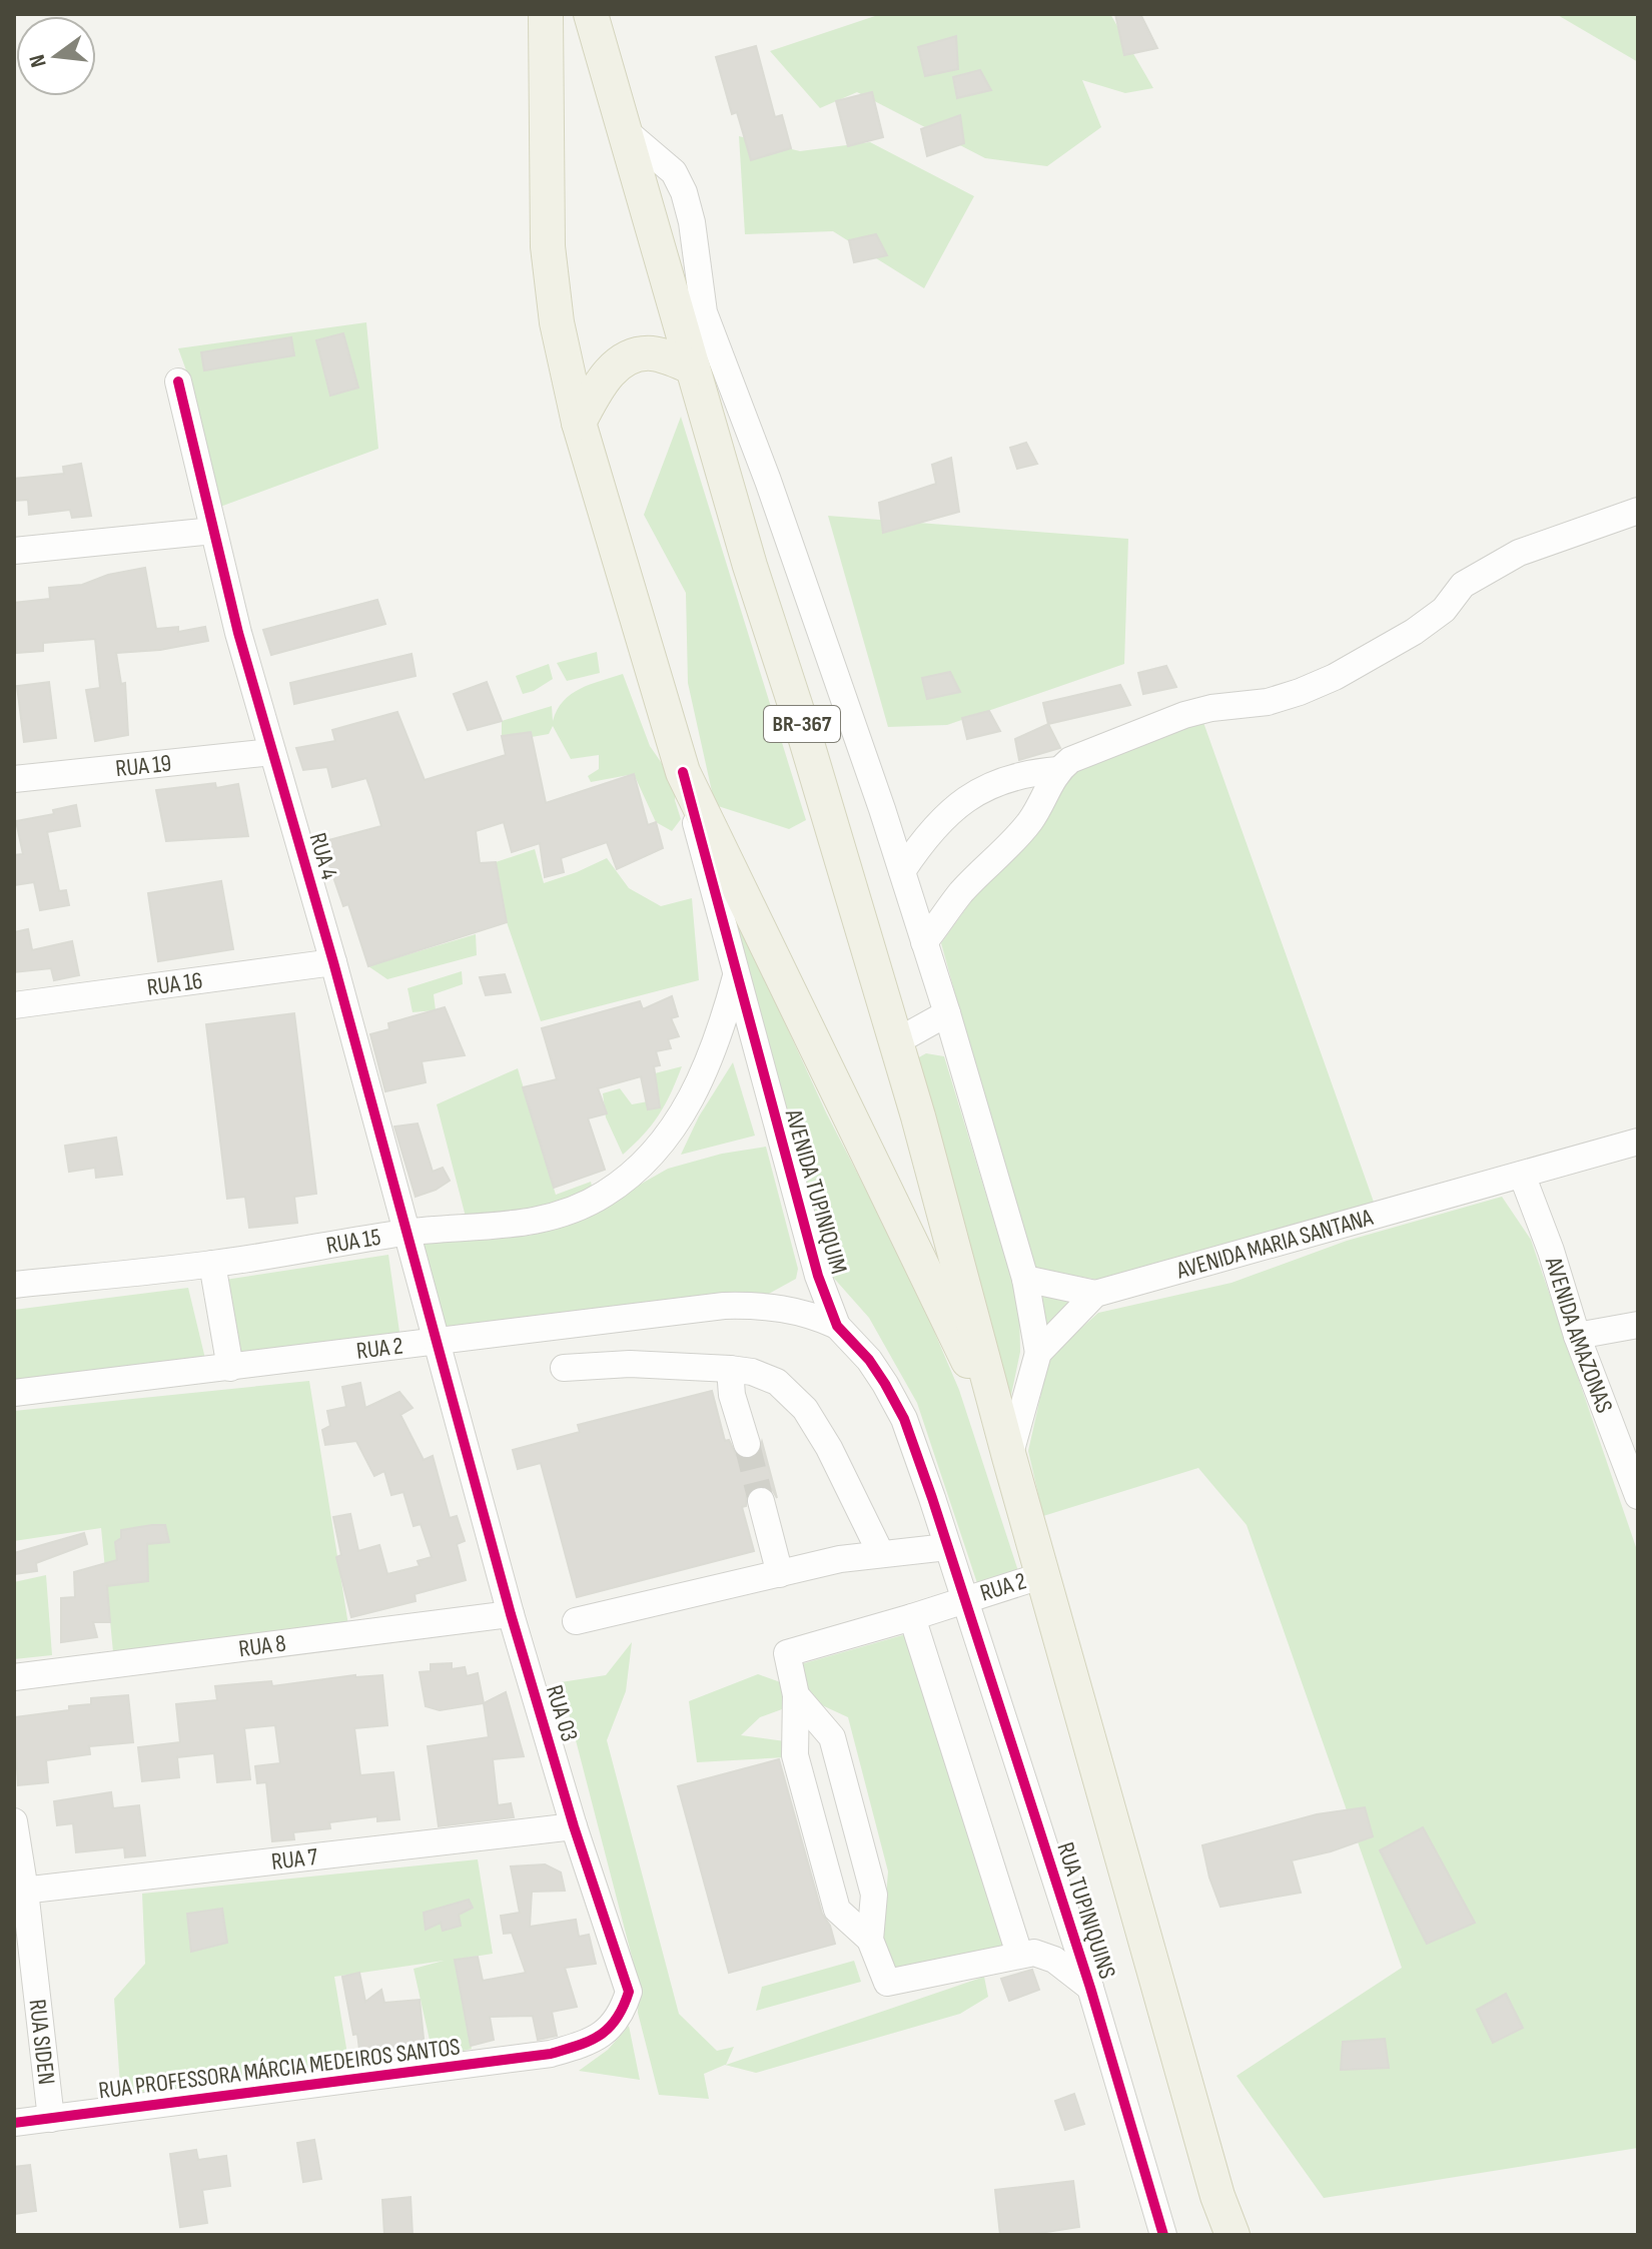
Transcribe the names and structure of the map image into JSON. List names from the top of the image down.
{
  "streets": {
    "main road": ["BR-367"],
    "street": [
      "RUA 19",
      "RUA 4",
      "RUA 16",
      "AVENIDA TUPINIQUIM",
      "RUA 15",
      "AVENIDA MARIA SANTANA",
      "AVENIDA AMAZONAS",
      "RUA 2",
      "RUA 8",
      "RUA 03",
      "RUA 7",
      "RUA TUPINIQUINS",
      "RUA SIDEN",
      "RUA PROFESSORA MÁRCIA MEDEIROS SANTOS"
    ]
  },
  "crossings": [
    ["BR-367", "AVENIDA TUPINIQUIM"],
    ["BR-367", "RUA 2"],
    ["RUA 19", "RUA 4"],
    ["RUA 4", "RUA 16"],
    ["RUA 4", "RUA 15"],
    ["RUA 4", "RUA 2"],
    ["RUA 4", "RUA 03"],
    ["AVENIDA TUPINIQUIM", "RUA 15"],
    ["AVENIDA TUPINIQUIM", "RUA 2"],
    ["AVENIDA TUPINIQUIM", "RUA TUPINIQUINS"],
    ["AVENIDA MARIA SANTANA", "AVENIDA AMAZONAS"],
    ["RUA 2", "RUA 03"],
    ["RUA 2", "RUA TUPINIQUINS"],
    ["RUA 8", "RUA 03"],
    ["RUA 03", "RUA 7"],
    ["RUA 03", "RUA PROFESSORA MÁRCIA MEDEIROS SANTOS"],
    ["RUA 7", "RUA SIDEN"],
    ["RUA SIDEN", "RUA PROFESSORA MÁRCIA MEDEIROS SANTOS"]
  ],
  "north": "left"
}
